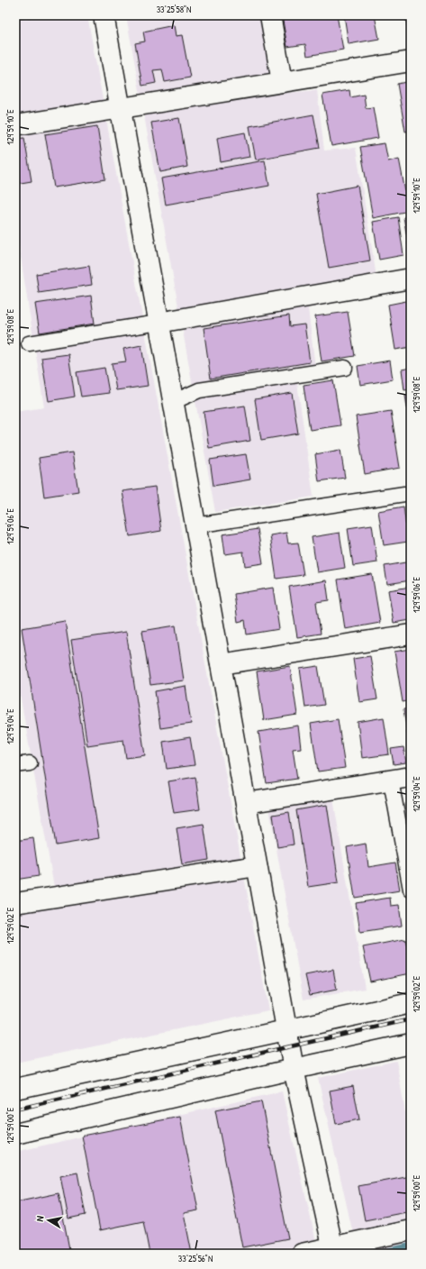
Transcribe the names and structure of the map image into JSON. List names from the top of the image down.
{
  "north": "left",
  "coordinates": [
    "33°25'58\"N",
    "129°59'10\"E",
    "129°59'08\"E",
    "129°59'06\"E",
    "129°59'04\"E",
    "129°59'02\"E",
    "129°59'00\"E",
    "33°25'56\"N"
  ]
}
